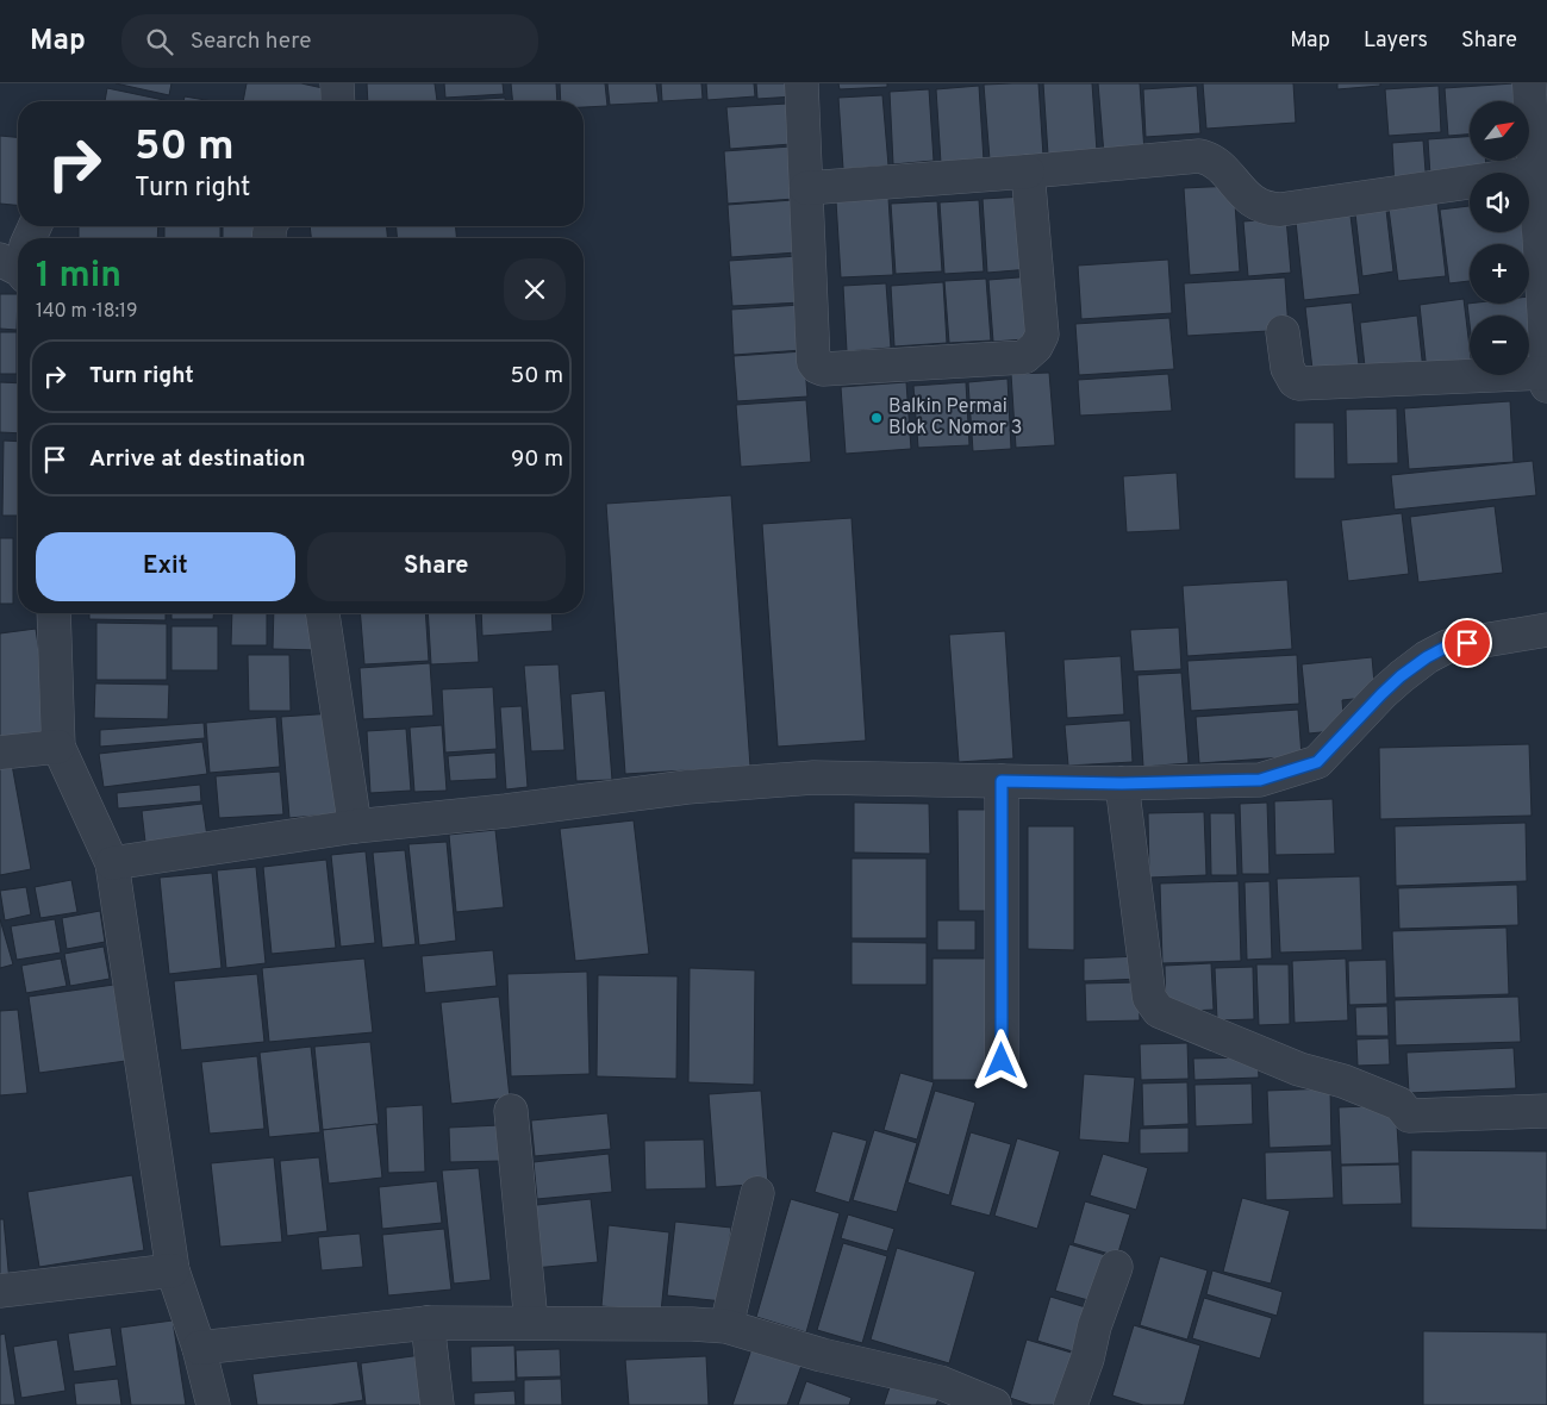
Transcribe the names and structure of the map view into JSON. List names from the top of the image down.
{
  "places": ["Balkin Permai Blok C Nomor 3"],
  "north": "top right",
  "page": {
    "header": "Map",
    "search": "Search here",
    "nav": ["Map", "Layers", "Share"],
    "map_buttons": ["+", "−"],
    "turn": ["50 m", "Turn right"],
    "heading": ["1 min", "140 m · 18:19"],
    "list": [
      {
        "name": "Turn right",
        "value": "50 m"
      },
      {
        "name": "Arrive at destination",
        "value": "90 m"
      }
    ],
    "buttons": ["Exit", "Share"]
  }
}
